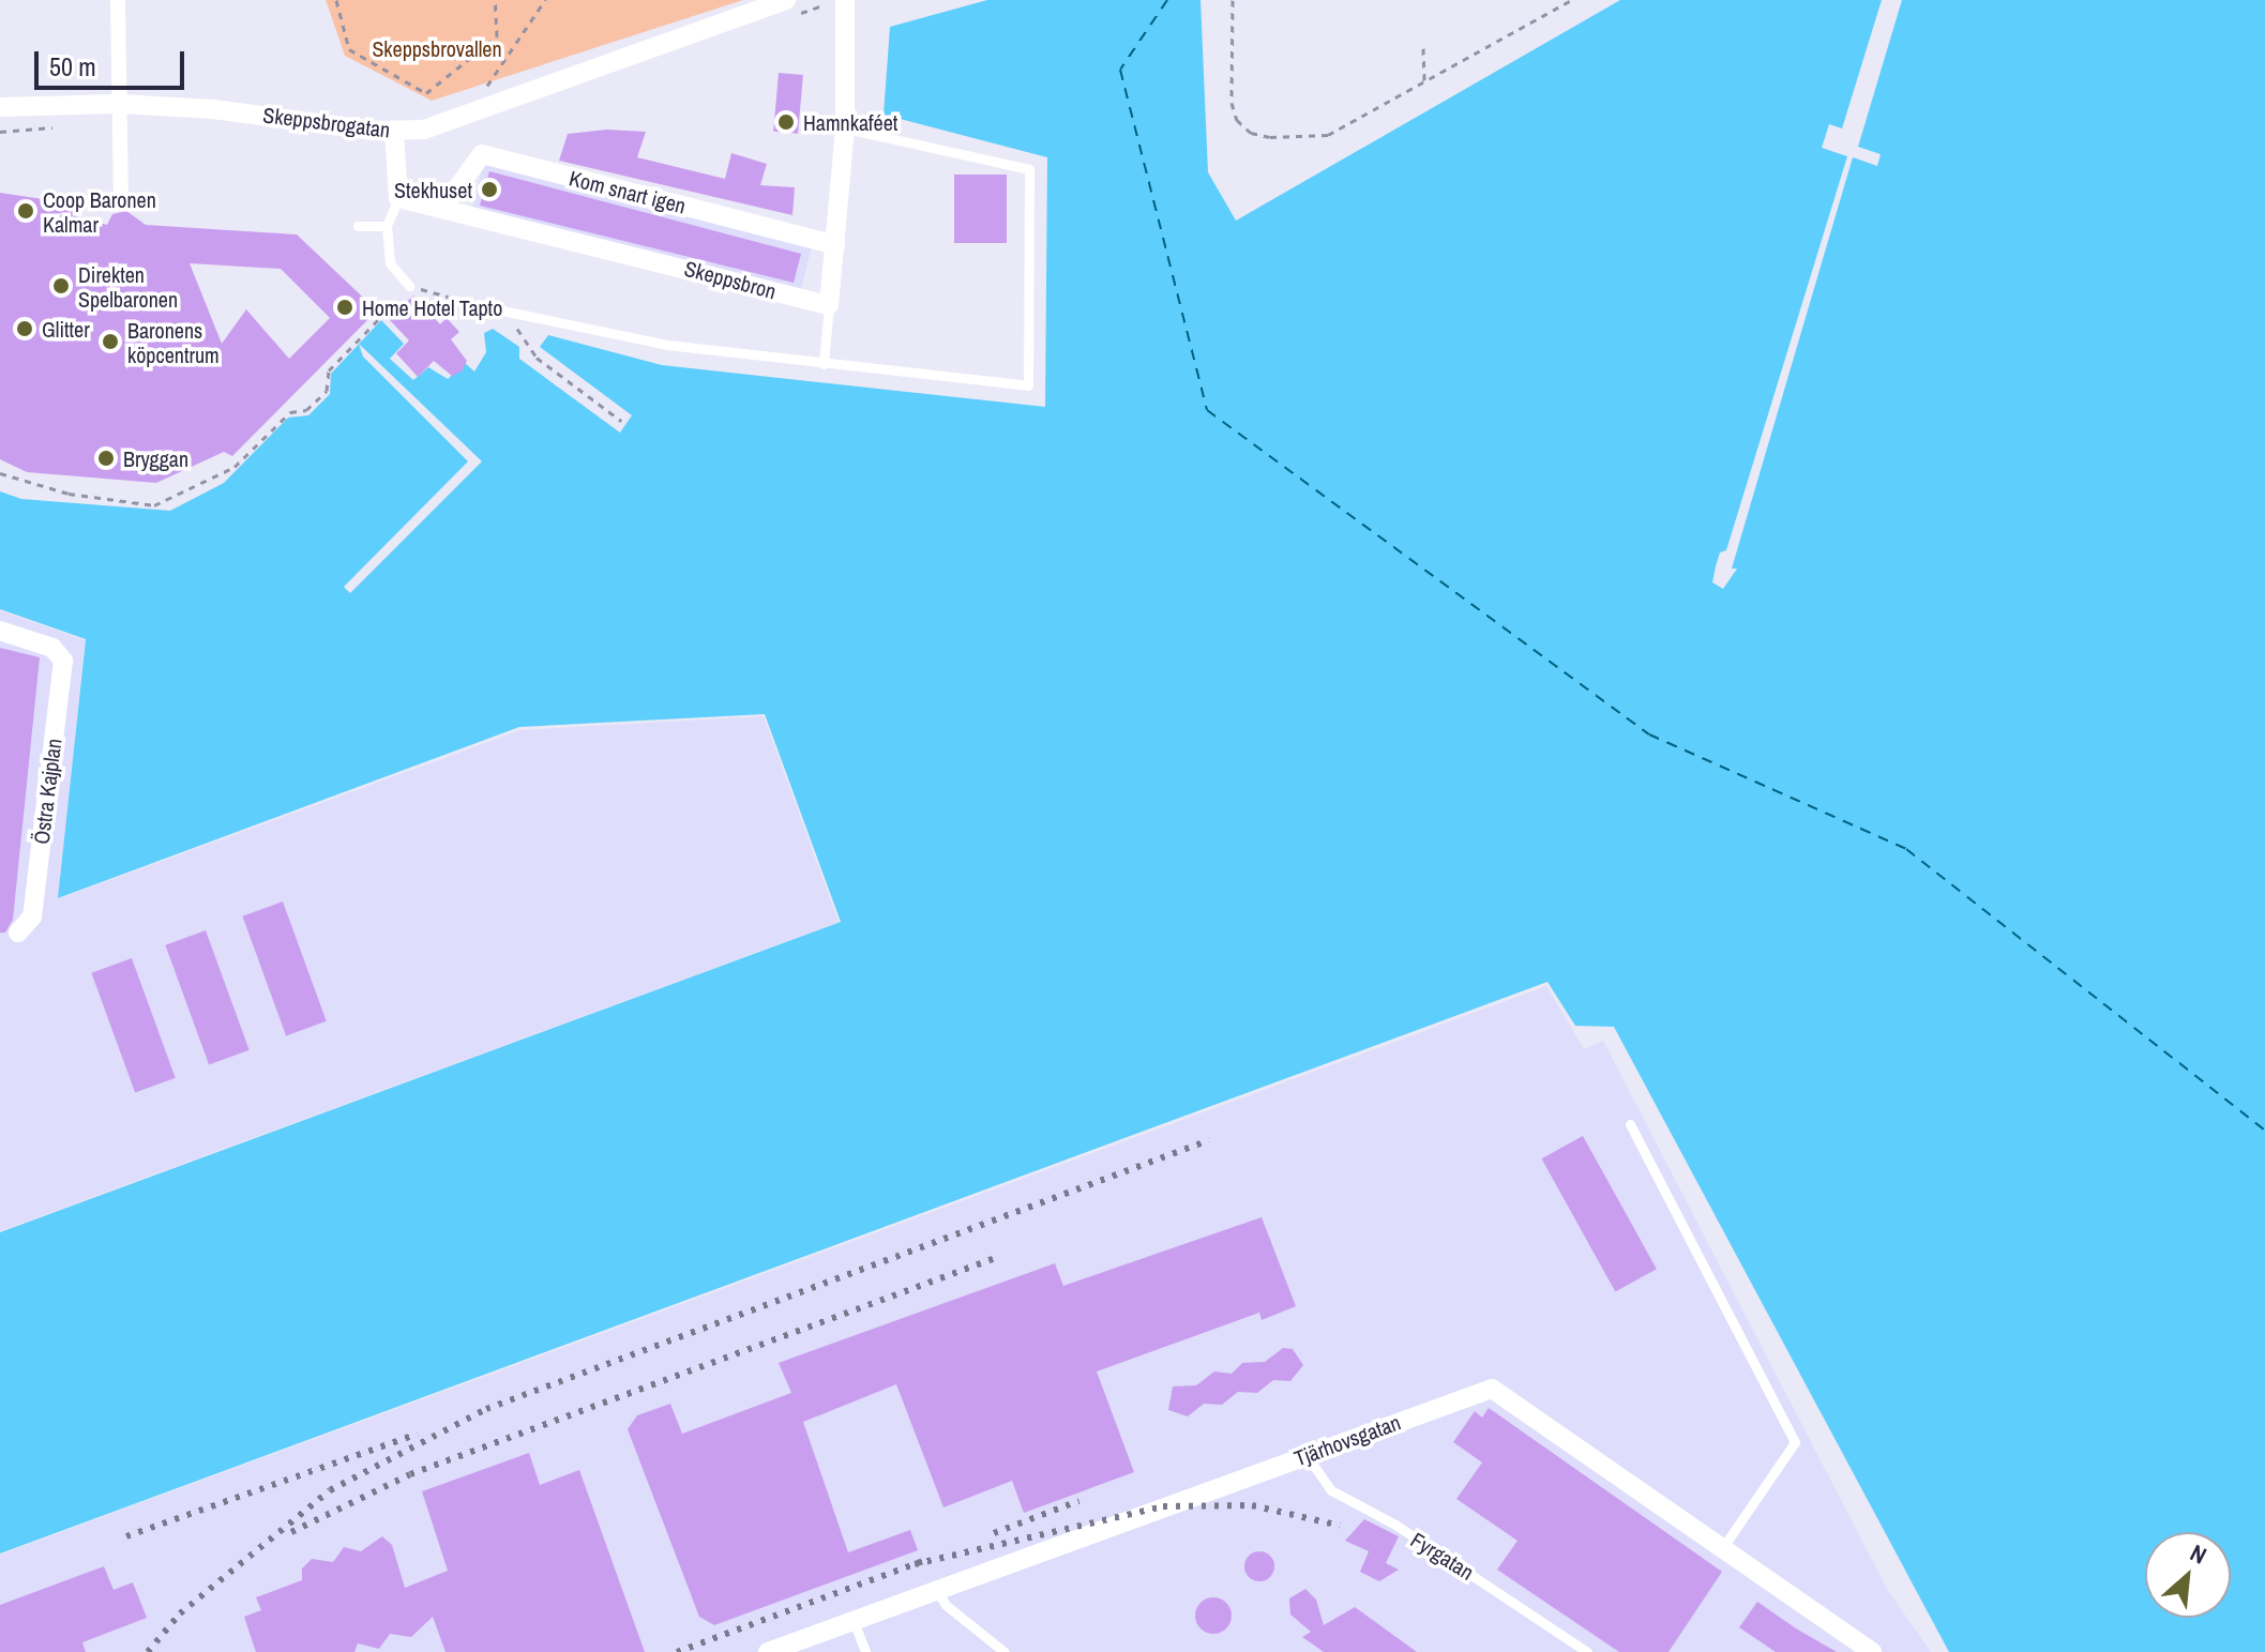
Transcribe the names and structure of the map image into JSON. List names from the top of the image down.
{
  "streets": {
    "street": [
      "Skeppsbrogatan",
      "Kom snart igen",
      "Skeppsbron",
      "Östra Kajplan",
      "Tjärhovsgatan"
    ],
    "lane": ["Fyrgatan"]
  },
  "crossings": [
    ["Kom snart igen", "Skeppsbron"],
    ["Tjärhovsgatan", "Fyrgatan"]
  ],
  "parks": ["Skeppsbrovallen"],
  "places": [
    "Hamnkaféet",
    "Stekhuset",
    "Coop Baronen Kalmar",
    "Direkten Spelbaronen",
    "Home Hotel Tapto",
    "Glitter",
    "Baronens köpcentrum",
    "Bryggan"
  ],
  "scale_bar": "50 m",
  "north": "top right"
}
